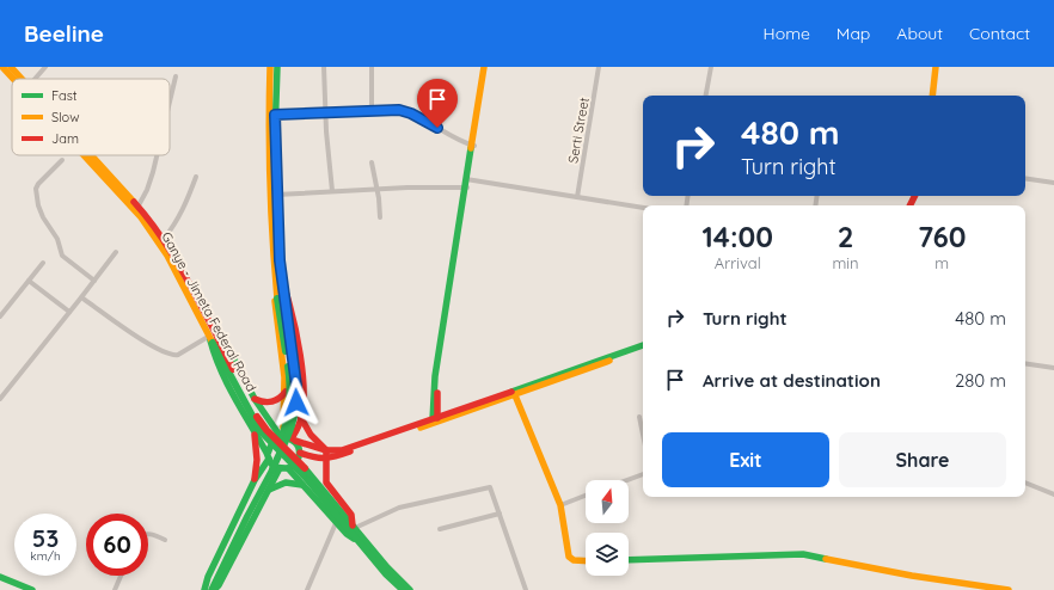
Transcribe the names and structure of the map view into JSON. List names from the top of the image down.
{
  "streets": {
    "main road": ["Ganye - Jimeta Federal Road"],
    "street": ["Serti Street"]
  },
  "legend": ["Fast", "Slow", "Jam"],
  "north": "top",
  "page": {
    "header": "Beeline",
    "nav": [
      "Home",
      "Map",
      "About",
      "Contact"
    ],
    "turn": ["480 m", "Turn right"],
    "eta": [
      "14:00",
      "Arrival",
      "2",
      "min",
      "760",
      "m"
    ],
    "list": [
      {
        "name": "Turn right",
        "value": "480 m"
      },
      {
        "name": "Arrive at destination",
        "value": "280 m"
      }
    ],
    "buttons": ["Exit", "Share"],
    "speed": "53 km/h",
    "limit": "60"
  }
}
